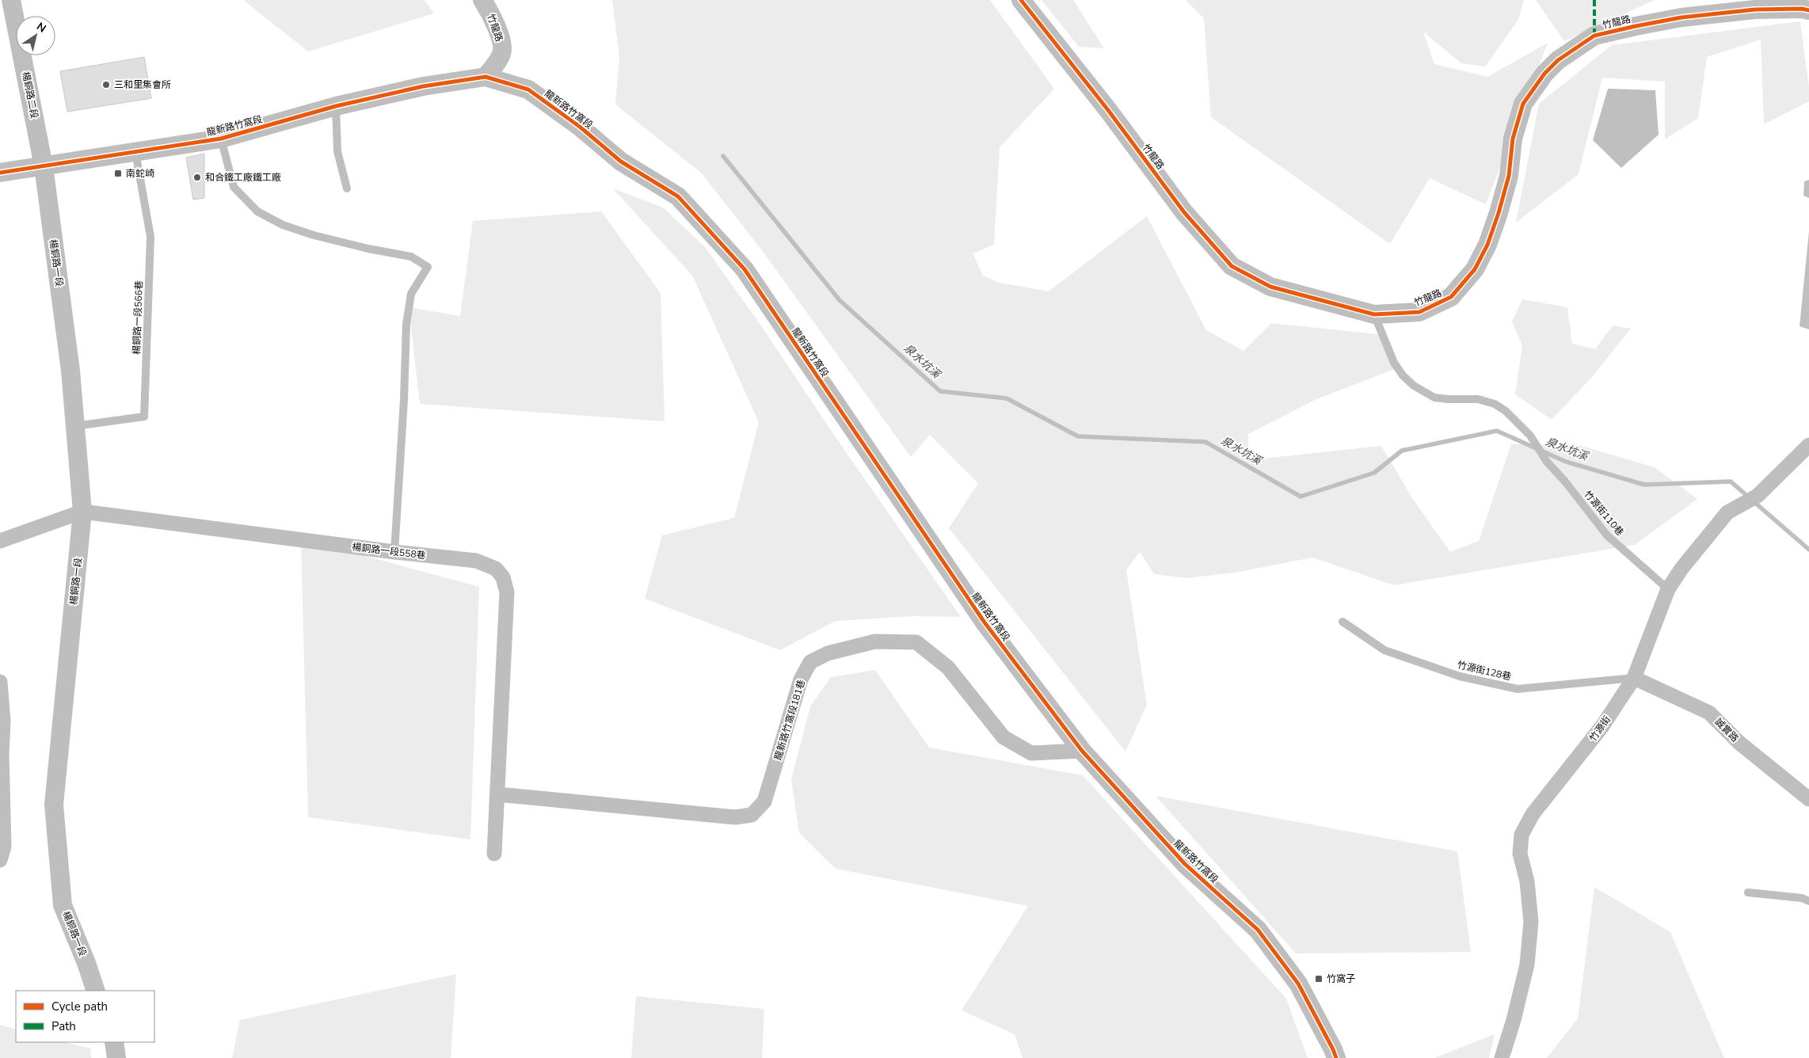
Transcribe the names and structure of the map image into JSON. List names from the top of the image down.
{
  "streets": {
    "street": [
      "竹龍路",
      "楊銅路二段",
      "龍新路竹窩段",
      "楊銅路一段",
      "楊銅路一段558巷",
      "龍新路竹窩段181巷",
      "竹源街",
      "誠實路"
    ],
    "lane": ["楊銅路一段566巷", "竹源街110巷", "竹源街128巷"]
  },
  "crossings": [
    ["竹龍路", "龍新路竹窩段"],
    ["竹龍路", "竹源街110巷"],
    ["楊銅路二段", "龍新路竹窩段"],
    ["楊銅路二段", "楊銅路一段"],
    ["龍新路竹窩段", "楊銅路一段"],
    ["龍新路竹窩段", "楊銅路一段566巷"],
    ["龍新路竹窩段", "龍新路竹窩段181巷"],
    ["楊銅路一段", "楊銅路一段566巷"],
    ["楊銅路一段", "楊銅路一段558巷"],
    ["竹源街110巷", "竹源街"],
    ["楊銅路一段558巷", "龍新路竹窩段181巷"],
    ["竹源街128巷", "竹源街"],
    ["竹源街128巷", "誠實路"],
    ["竹源街", "誠實路"]
  ],
  "water": ["泉水坑溪"],
  "places": {
    "other": ["三和里集會所", "和合鐵工廠鐵工廠"],
    "transit": ["南蛇崎", "竹窩子"]
  },
  "legend": ["Cycle path", "Path"],
  "north": "top right"
}
